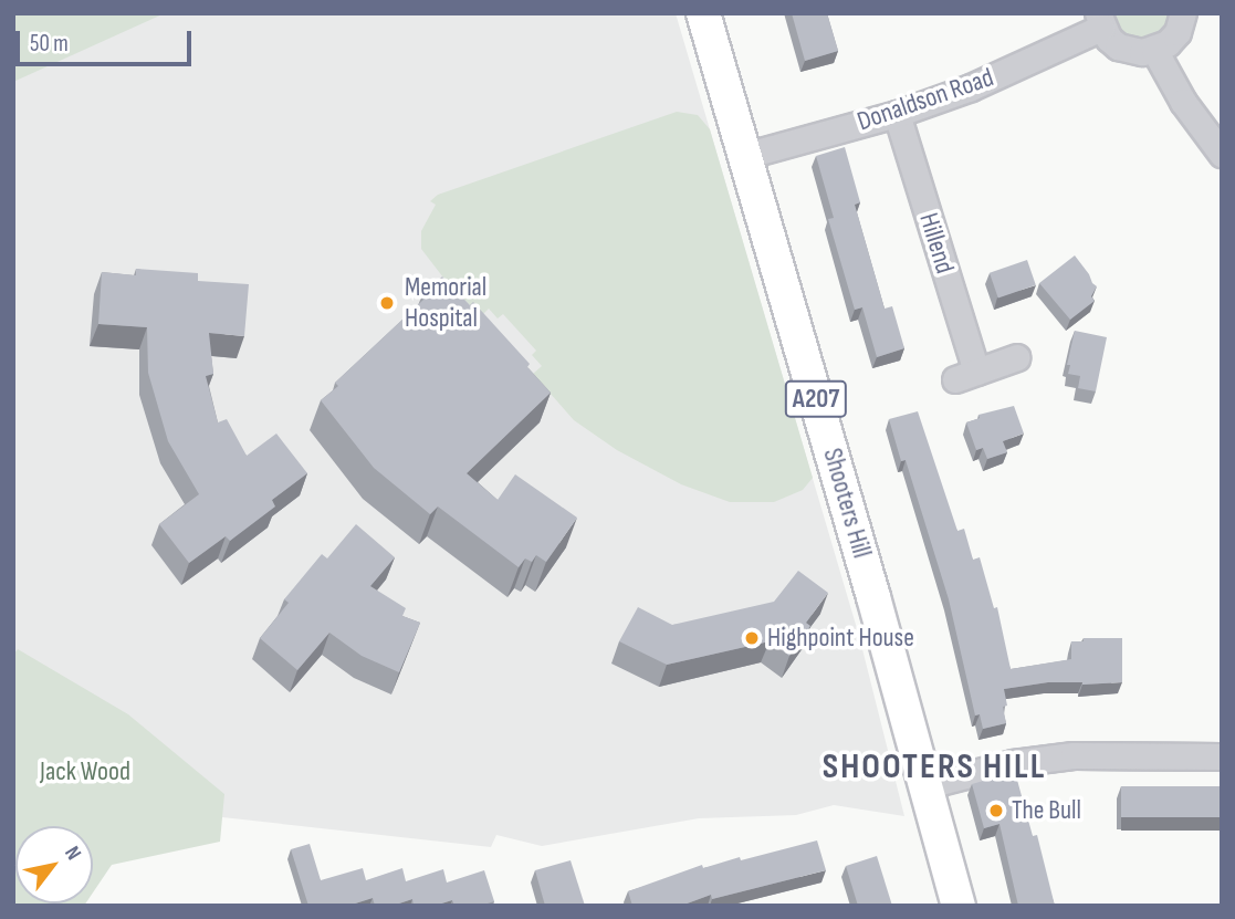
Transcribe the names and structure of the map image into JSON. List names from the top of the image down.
{
  "streets": {
    "main road": ["A207", "Shooters Hill"],
    "street": ["Donaldson Road", "Hillend"]
  },
  "crossings": [
    ["Donaldson Road", "Hillend"],
    ["Donaldson Road", "Shooters Hill"]
  ],
  "districts": ["SHOOTERS HILL"],
  "parks": ["Jack Wood"],
  "places": ["Memorial Hospital", "Highpoint House", "The Bull"],
  "scale_bar": "50 m",
  "north": "top right"
}
